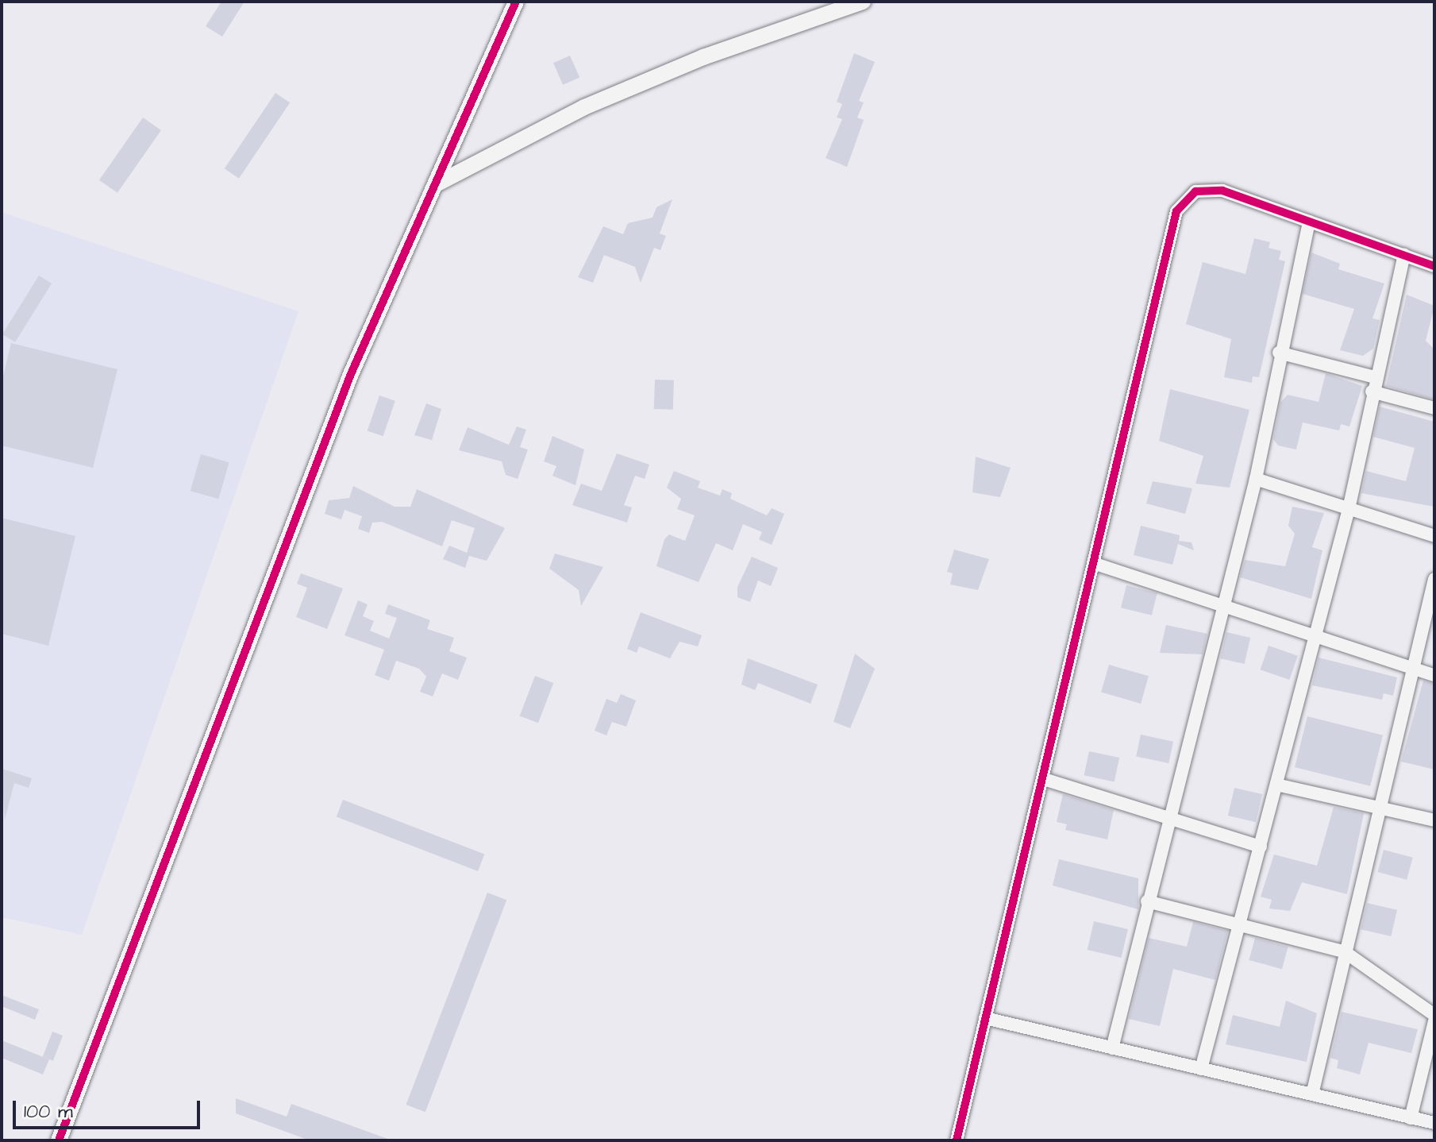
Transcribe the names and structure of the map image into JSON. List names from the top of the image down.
{
  "scale_bar": "100 m"
}
